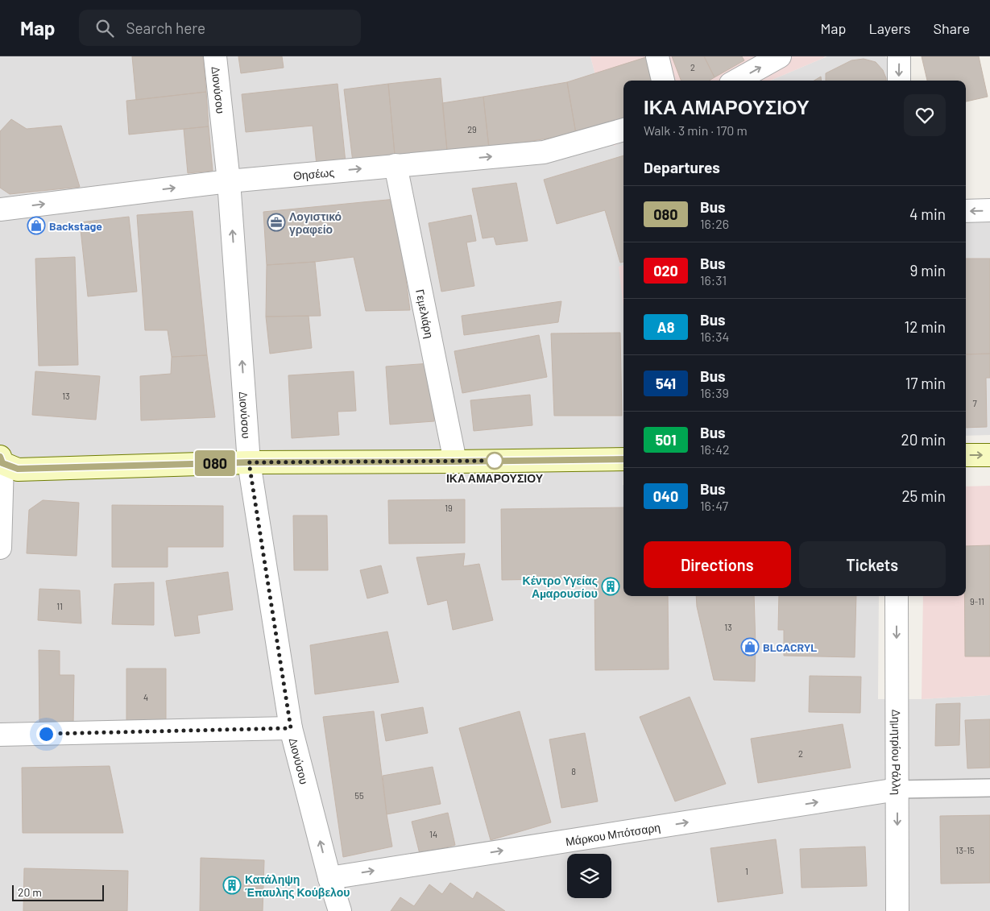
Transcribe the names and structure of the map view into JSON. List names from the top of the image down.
{
  "streets": {
    "street": [
      "Διονύσου",
      "Θησέως",
      "Γεμελιάρη",
      "Δημητρίου Ράλλη",
      "Μάρκου Μπότσαρη"
    ]
  },
  "crossings": [
    ["Διονύσου", "Θησέως"],
    ["Διονύσου", "Μάρκου Μπότσαρη"],
    ["Θησέως", "Γεμελιάρη"],
    ["Δημητρίου Ράλλη", "Μάρκου Μπότσαρη"]
  ],
  "one_way": [
    "Διονύσου",
    "Θησέως",
    "Δημητρίου Ράλλη",
    "Μάρκου Μπότσαρη"
  ],
  "places": {
    "office": ["Λογιστικό γραφείο"],
    "shop": ["Backstage", "BLCACRYL"],
    "other": ["ΙΚΑ ΑΜΑΡΟΥΣΙΟΥ"],
    "building": ["Κέντρο Υγείας Αμαρουσίου", "Κατάληψη Έπαυλης Κούβελου"]
  },
  "lines": ["bus line 080"],
  "house_numbers": [
    "2",
    "29",
    "13",
    "7",
    "19",
    "9-11",
    "11",
    "13",
    "4",
    "2",
    "8",
    "55",
    "14",
    "13-15",
    "1"
  ],
  "scale_bar": "20 m",
  "page": {
    "header": "Map",
    "search": "Search here",
    "nav": ["Map", "Layers", "Share"],
    "on_map": "080",
    "heading": [
      ["ΙΚΑ ΑΜΑΡΟΥΣΙΟΥ", "Walk · 3 min · 170 m"],
      "Departures"
    ],
    "list": [
      {
        "mark": "080",
        "name": "Bus",
        "note": "16:26",
        "value": "4 min"
      },
      {
        "mark": "020",
        "name": "Bus",
        "note": "16:31",
        "value": "9 min"
      },
      {
        "mark": "A8",
        "name": "Bus",
        "note": "16:34",
        "value": "12 min"
      },
      {
        "mark": "541",
        "name": "Bus",
        "note": "16:39",
        "value": "17 min"
      },
      {
        "mark": "501",
        "name": "Bus",
        "note": "16:42",
        "value": "20 min"
      },
      {
        "mark": "040",
        "name": "Bus",
        "note": "16:47",
        "value": "25 min"
      }
    ],
    "buttons": ["Directions", "Tickets"],
    "scale": "20 m"
  }
}
